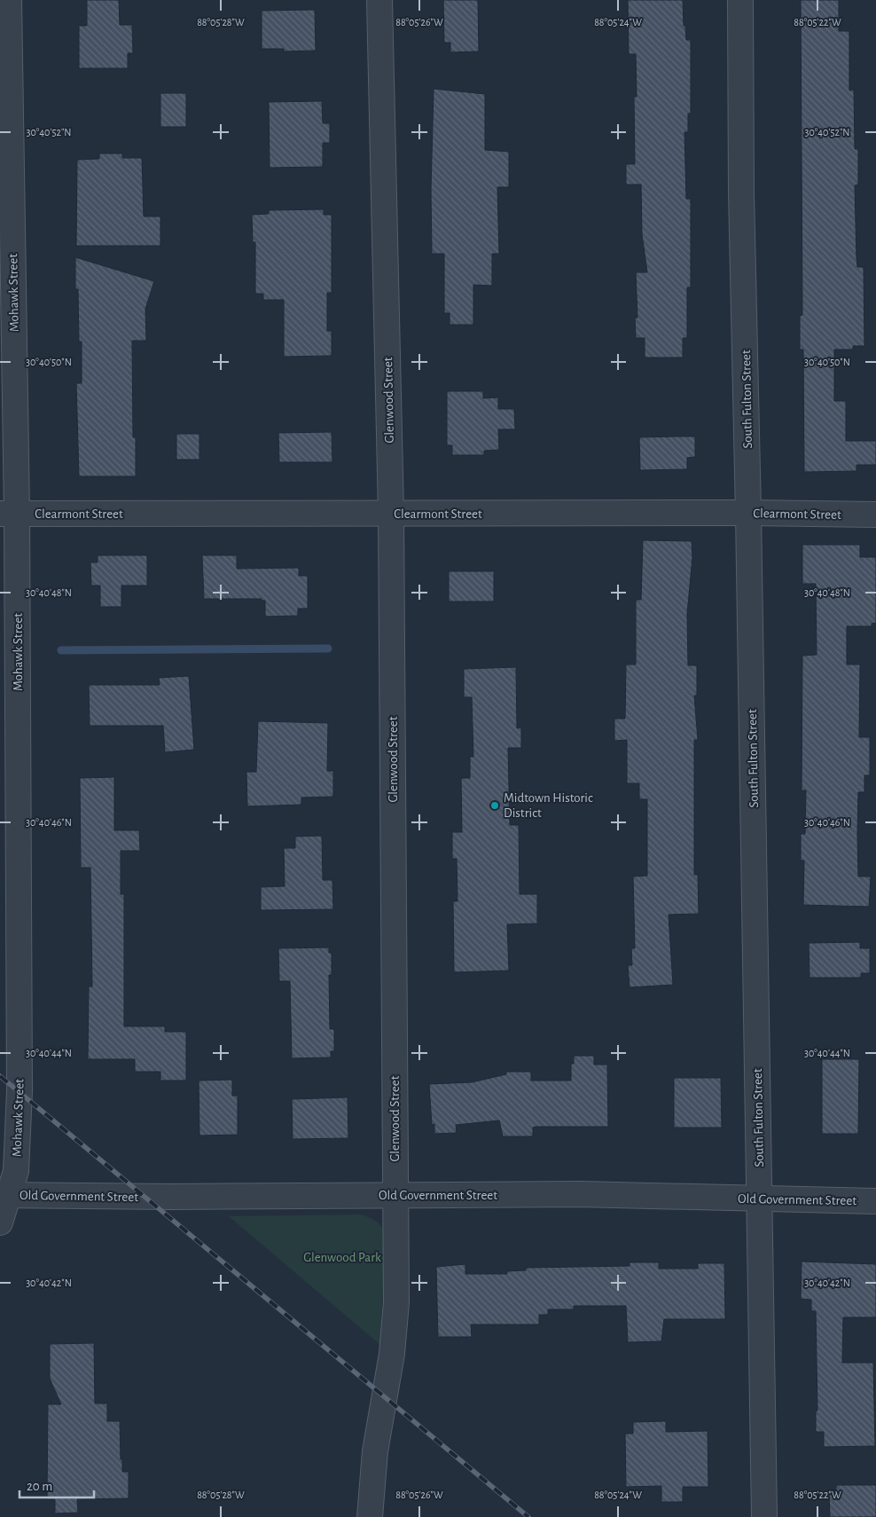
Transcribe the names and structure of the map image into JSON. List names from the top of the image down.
{
  "streets": {
    "street": [
      "Mohawk Street",
      "South Fulton Street",
      "Glenwood Street",
      "Clearmont Street",
      "Old Government Street"
    ]
  },
  "crossings": [
    ["Mohawk Street", "Clearmont Street"],
    ["Mohawk Street", "Old Government Street"],
    ["South Fulton Street", "Clearmont Street"],
    ["South Fulton Street", "Old Government Street"],
    ["Glenwood Street", "Clearmont Street"],
    ["Glenwood Street", "Old Government Street"]
  ],
  "parks": ["Glenwood Park"],
  "places": ["Midtown Historic District"],
  "scale_bar": "20 m",
  "coordinates": [
    "88°05'28\"W",
    "88°05'26\"W",
    "88°05'24\"W",
    "88°05'22\"W",
    "30°40'52\"N",
    "30°40'50\"N",
    "30°40'48\"N",
    "30°40'46\"N",
    "30°40'44\"N",
    "30°40'42\"N"
  ]
}
